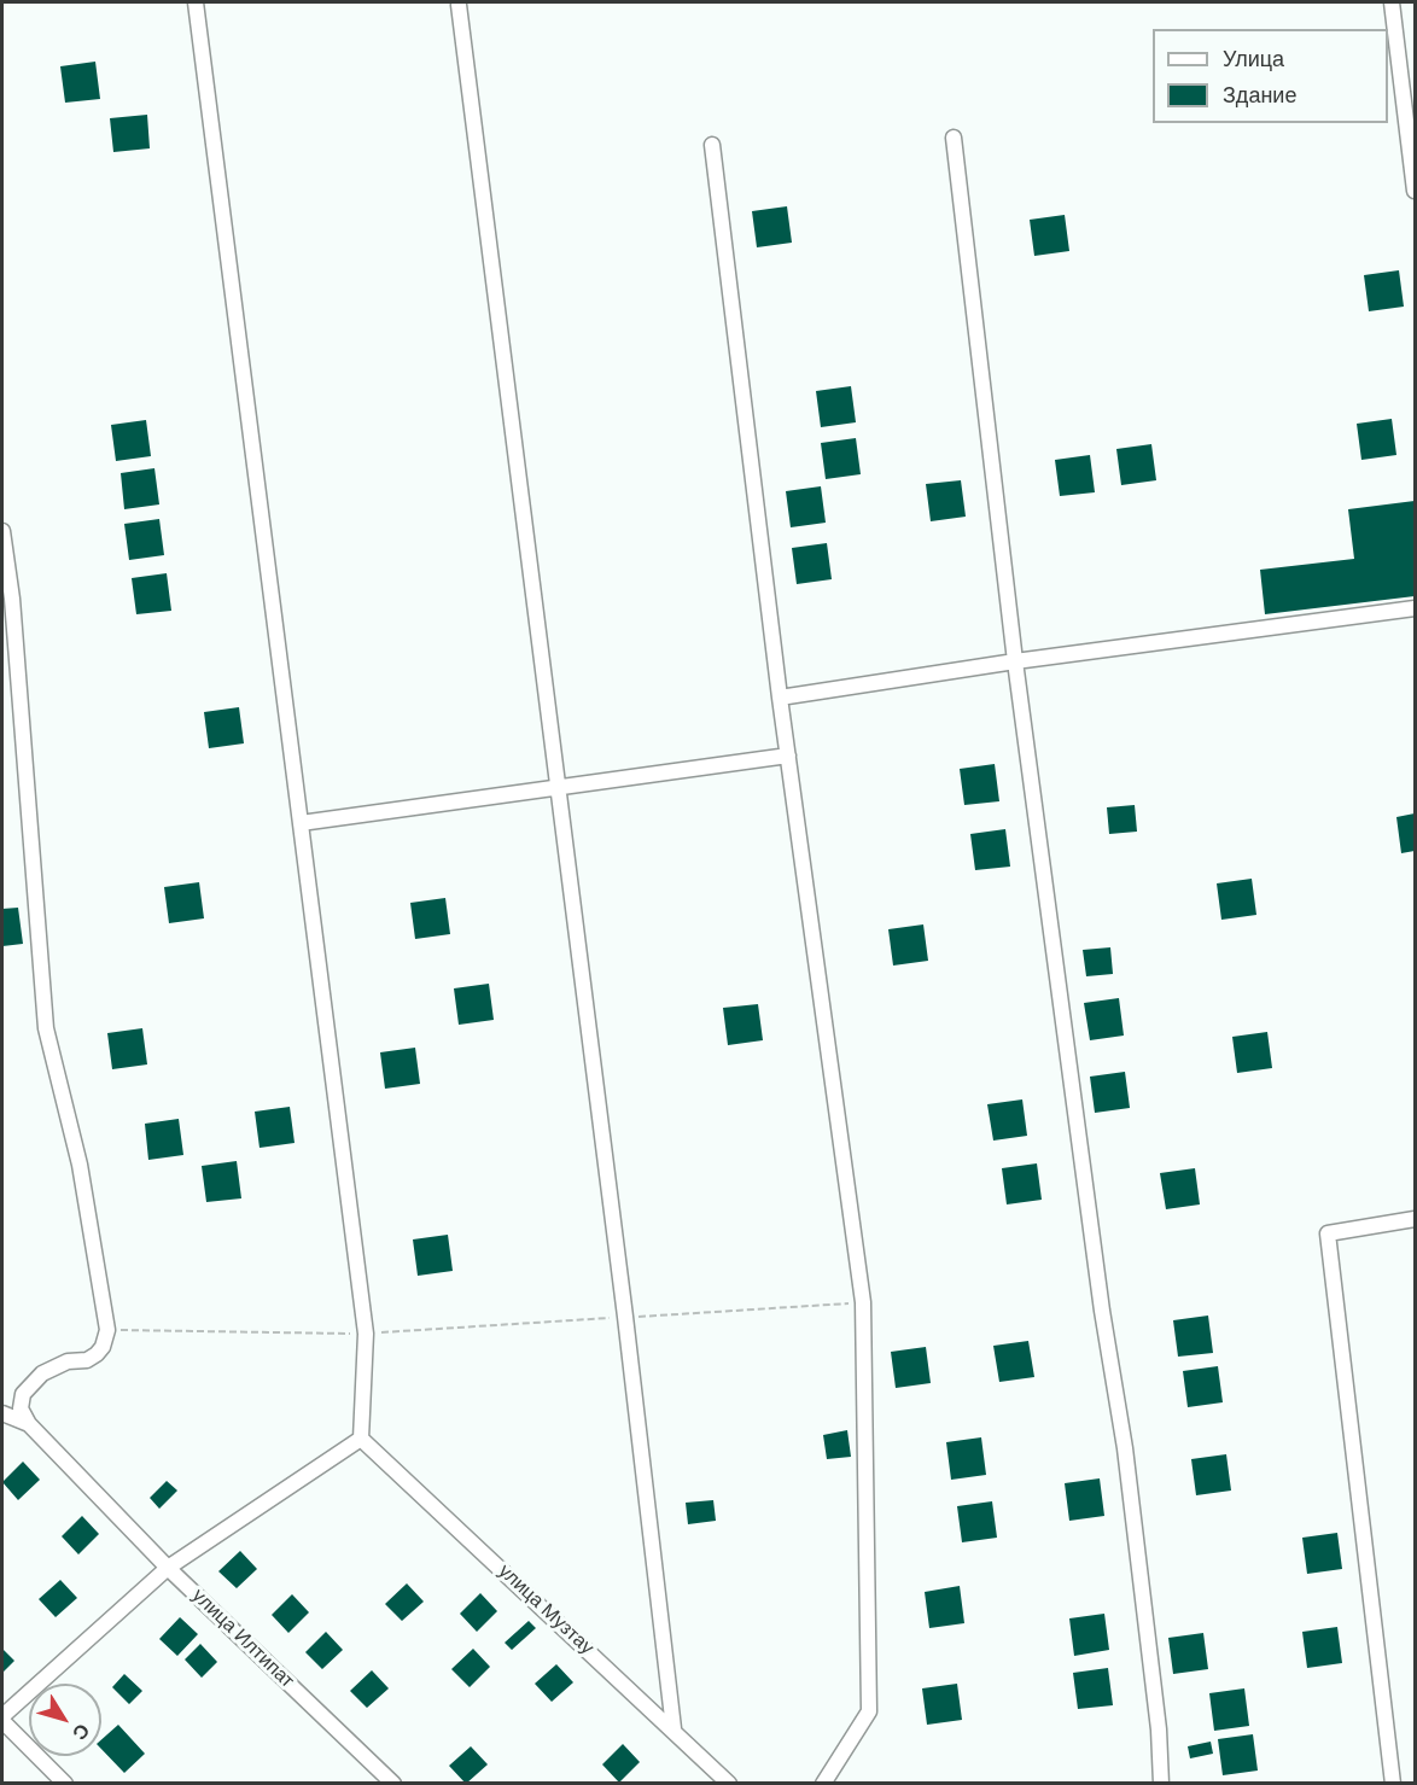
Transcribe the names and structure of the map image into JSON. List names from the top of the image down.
{
  "streets": {
    "street": ["улица Музтау", "улица Илтипат"]
  },
  "legend": ["Улица", "Здание"],
  "north": "bottom right"
}
